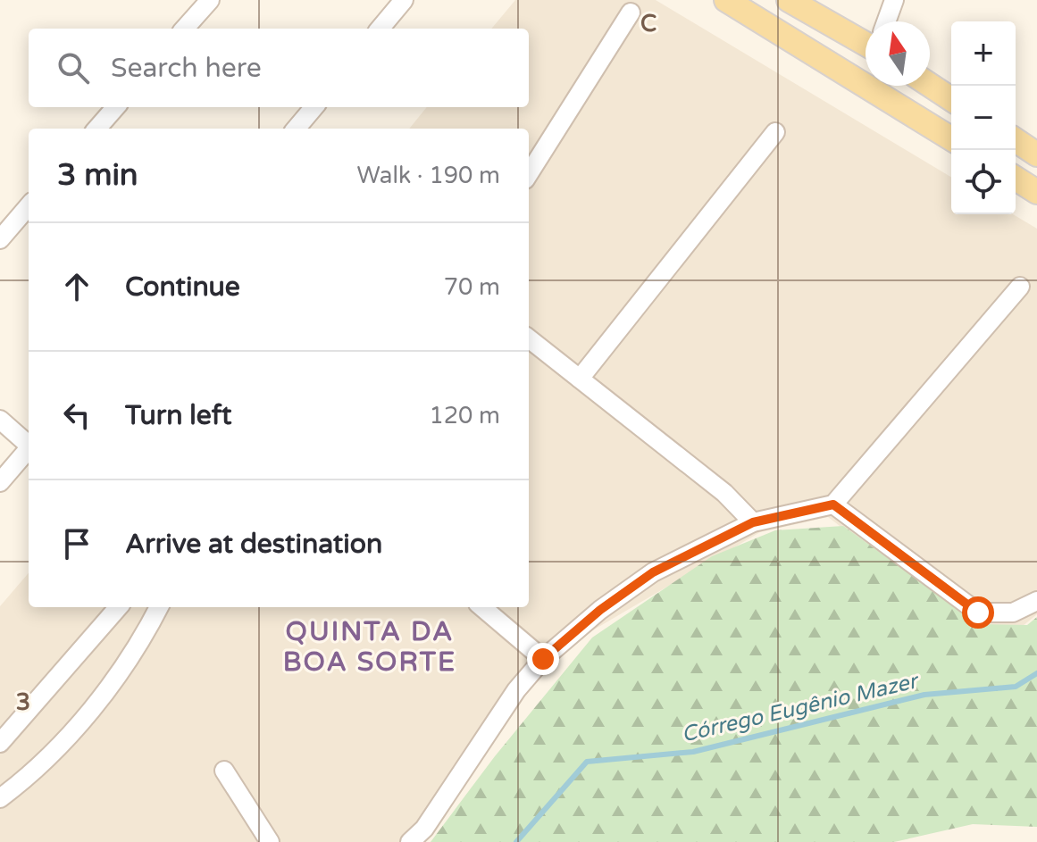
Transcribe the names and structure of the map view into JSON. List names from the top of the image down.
{
  "districts": ["QUINTA DA BOA SORTE"],
  "water": ["Córrego Eugênio Mazer"],
  "north": "top",
  "page": {
    "map_buttons": ["+", "−"],
    "search": "Search here",
    "heading": ["3 min", "Walk · 190 m"],
    "list": [
      ["Continue", "70 m"],
      ["Turn left", "120 m"],
      "Arrive at destination"
    ]
  },
  "grid": {
    "columns": ["C"],
    "rows": ["3"]
  }
}
